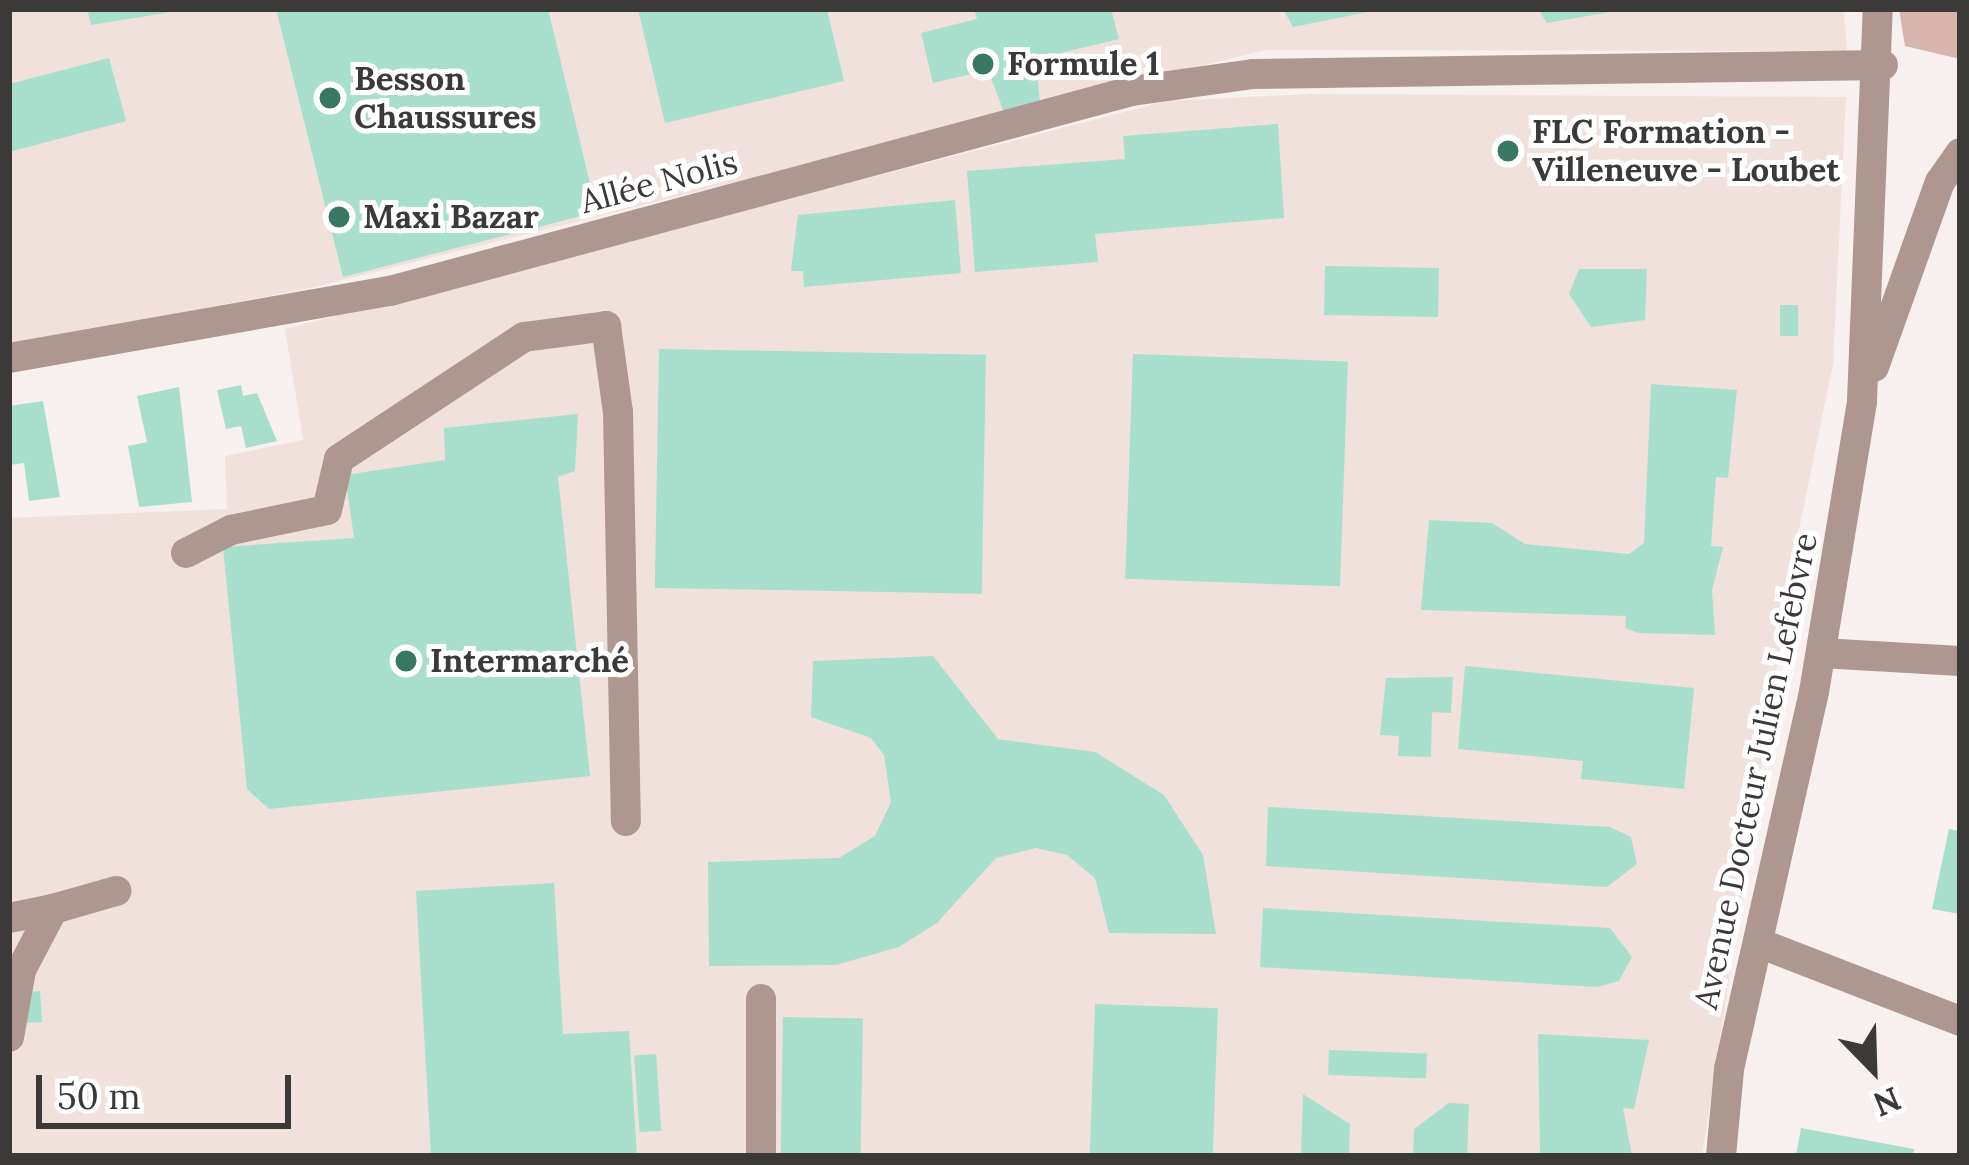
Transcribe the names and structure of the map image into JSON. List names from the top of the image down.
{
  "streets": {
    "street": ["Allée Nolis", "Avenue Docteur Julien Lefebvre"]
  },
  "places": [
    "Formule 1",
    "Besson Chaussures",
    "FLC Formation - Villeneuve - Loubet",
    "Maxi Bazar",
    "Intermarché"
  ],
  "scale_bar": "50 m",
  "north": "bottom right"
}
